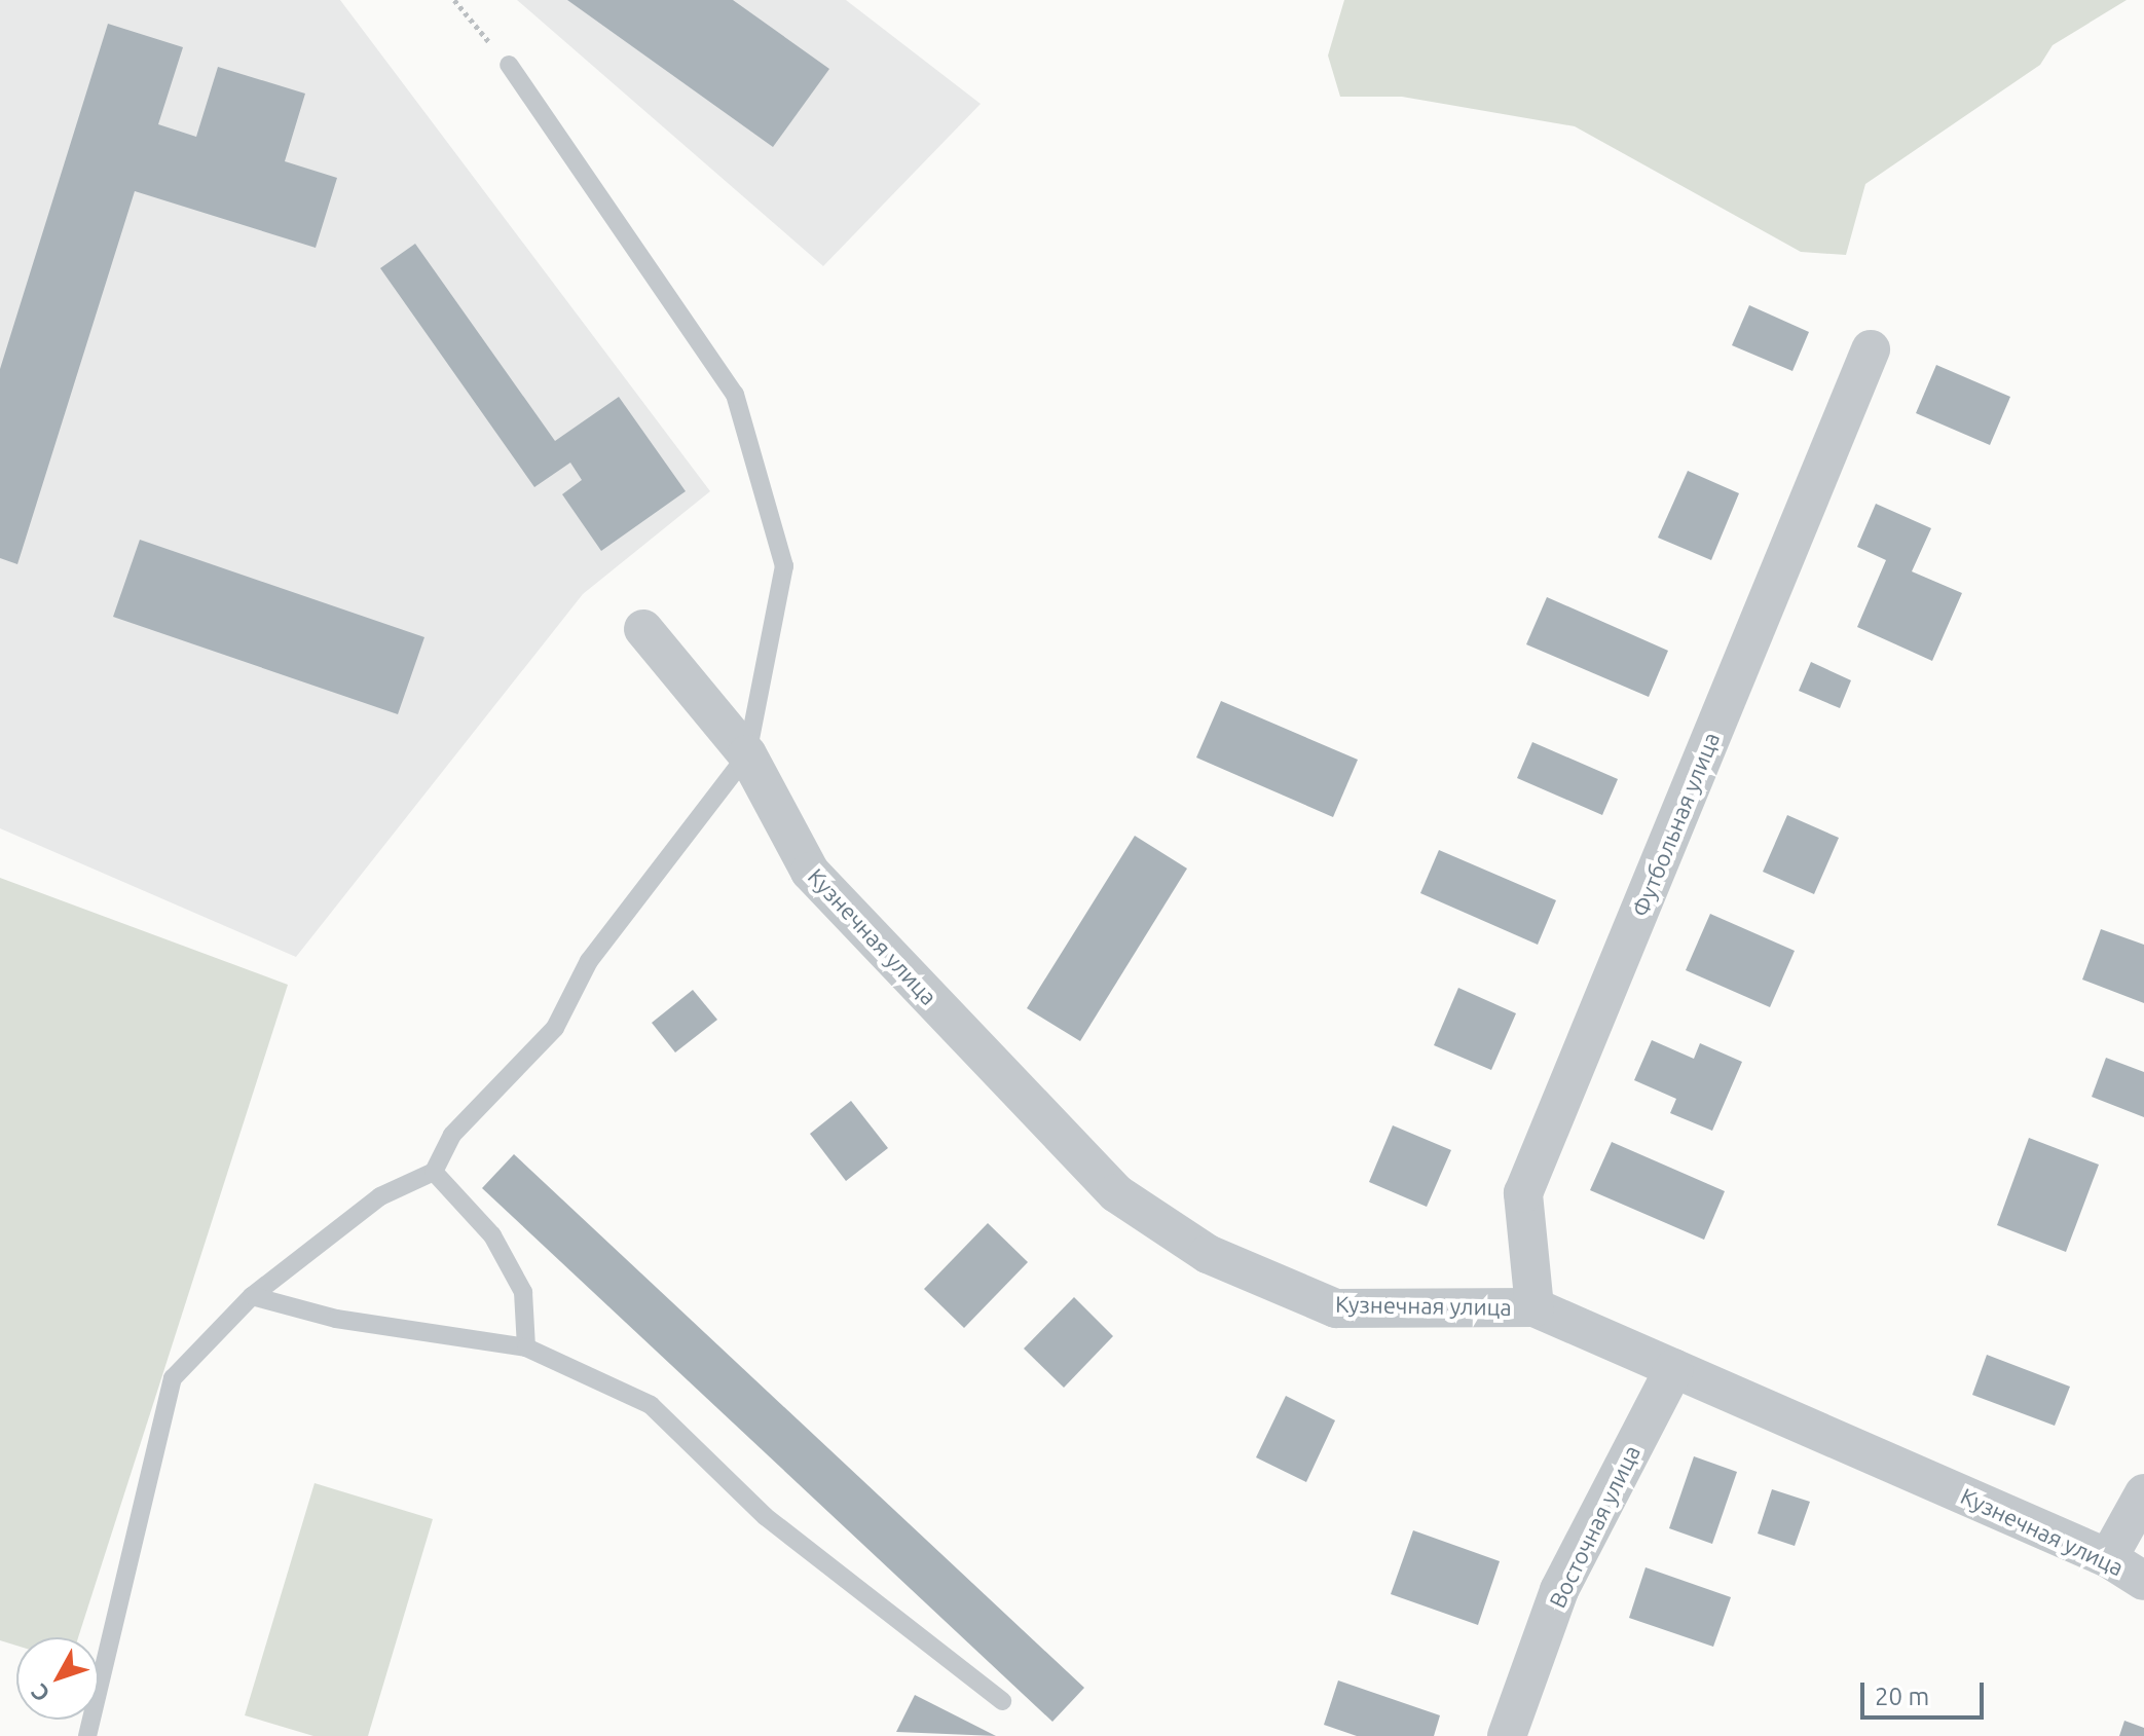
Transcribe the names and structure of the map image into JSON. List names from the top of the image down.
{
  "streets": {
    "street": ["Футбольная улица", "Кузнечная улица", "Восточная улица"]
  },
  "crossings": [
    ["Футбольная улица", "Кузнечная улица"],
    ["Кузнечная улица", "Восточная улица"]
  ],
  "scale_bar": "20 m",
  "north": "bottom left"
}
